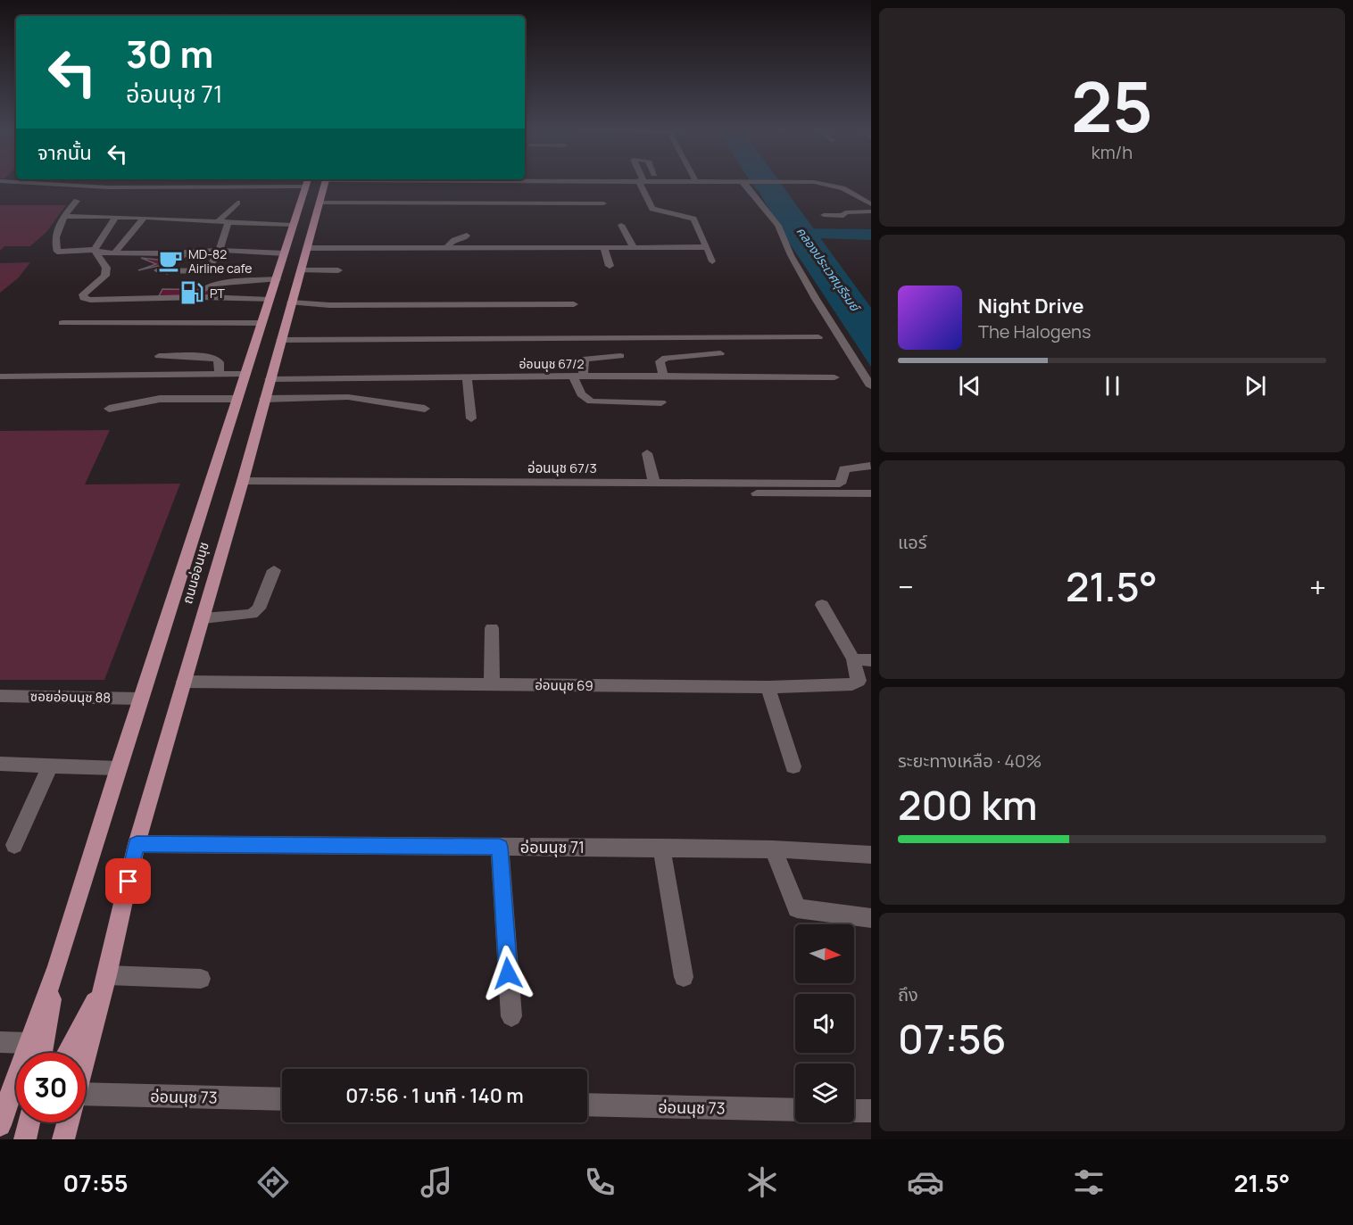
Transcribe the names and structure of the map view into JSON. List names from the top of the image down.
{
  "streets": {
    "main road": ["ถนนอ่อนนุช"],
    "street": [
      "อ่อนนุช 67/2",
      "อ่อนนุช 67/3",
      "อ่อนนุช 69",
      "ซอยอ่อนนุช 88",
      "อ่อนนุช 71",
      "อ่อนนุช 73"
    ]
  },
  "crossings": [
    ["อ่อนนุช 67/2", "ถนนอ่อนนุช"],
    ["อ่อนนุช 67/3", "ถนนอ่อนนุช"],
    ["ถนนอ่อนนุช", "อ่อนนุช 69"],
    ["ถนนอ่อนนุช", "ซอยอ่อนนุช 88"],
    ["ถนนอ่อนนุช", "อ่อนนุช 71"]
  ],
  "water": ["คลองประเวศบุรีรมย์"],
  "places": {
    "cafe": ["MD-82 Airline cafe"],
    "fuel station": ["PT"]
  },
  "north": "right",
  "page": {
    "tile": [
      ["25", "km/h"],
      "แอร์",
      ["ระยะทางเหลือ · 40%", "200 km"],
      ["ถึง", "07:56"]
    ],
    "turn": ["30 m", "อ่อนนุช 71"],
    "then": "จากนั้น",
    "song": ["Night Drive", "The Halogens"],
    "heat": ["−", "21.5°", "+"],
    "limit": "30",
    "trip": "07:56 · 1 นาที · 140 m",
    "tabs": ["07:55", "21.5°"]
  }
}
